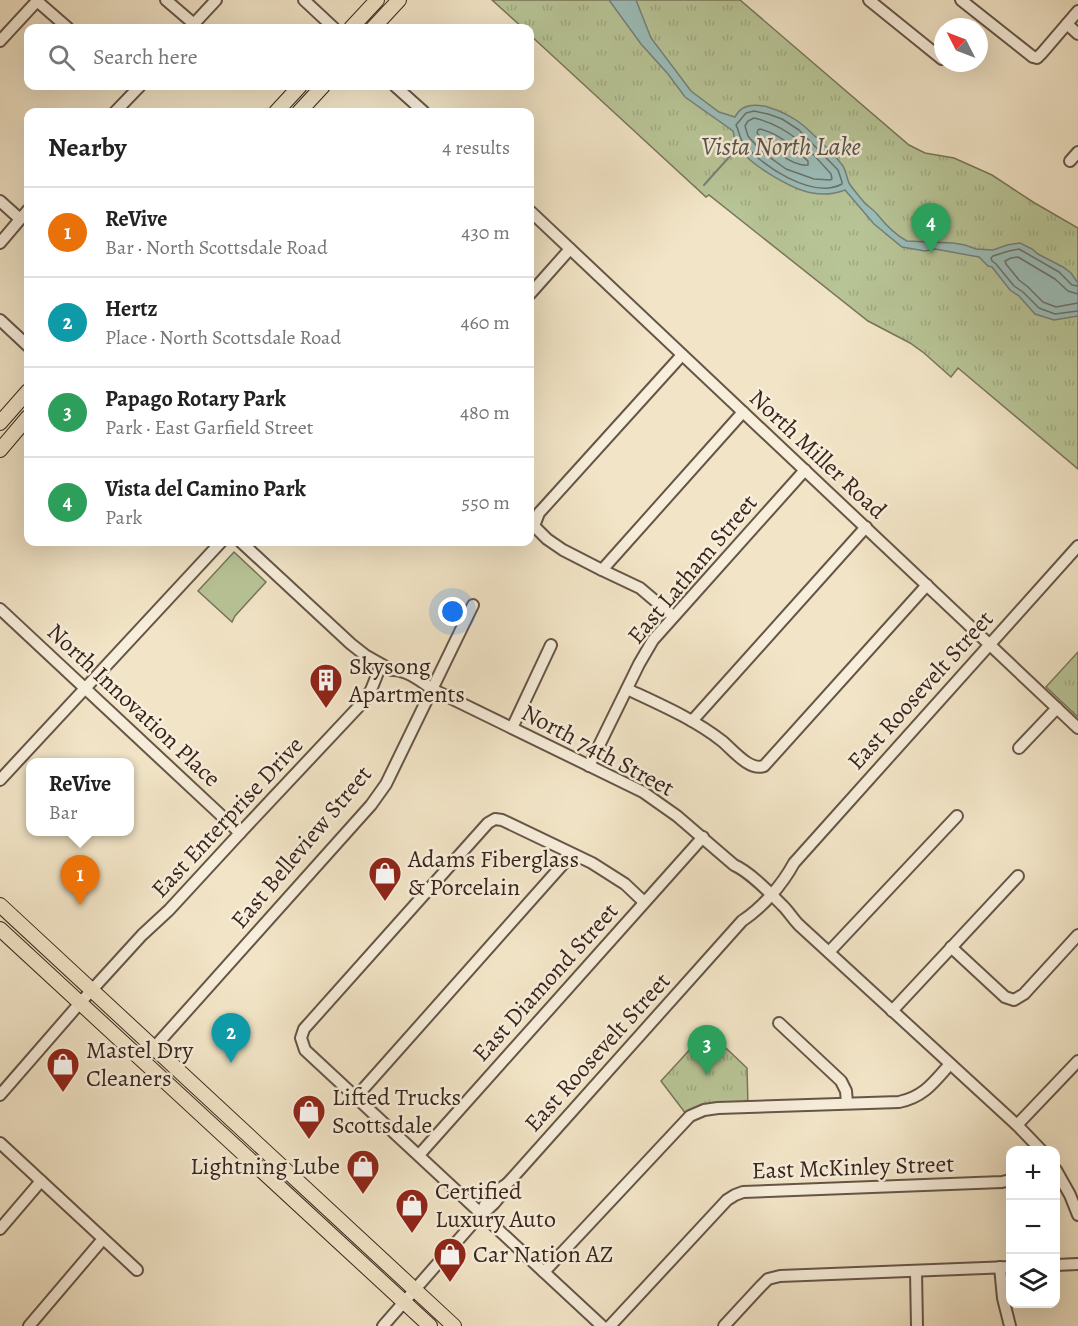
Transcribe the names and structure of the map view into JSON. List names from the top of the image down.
{
  "streets": {
    "street": [
      "North Miller Road",
      "East Latham Street",
      "East Roosevelt Street",
      "North Innovation Place",
      "North 74th Street",
      "East Enterprise Drive",
      "East Belleview Street",
      "East Diamond Street",
      "East McKinley Street"
    ]
  },
  "crossings": [
    ["North Miller Road", "East Latham Street"],
    ["North Miller Road", "East Roosevelt Street"],
    ["East Latham Street", "North 74th Street"],
    ["East Roosevelt Street", "North 74th Street"],
    ["North Innovation Place", "East Enterprise Drive"],
    ["North 74th Street", "East Enterprise Drive"],
    ["North 74th Street", "East Belleview Street"],
    ["North 74th Street", "East Diamond Street"]
  ],
  "water": ["Vista North Lake"],
  "places": {
    "building": ["Skysong Apartments"],
    "shop": [
      "Adams Fiberglass & Porcelain",
      "Mastel Dry Cleaners",
      "Lifted Trucks Scottsdale",
      "Lightning Lube",
      "Certified Luxury Auto",
      "Car Nation AZ"
    ]
  },
  "north": "top left",
  "page": {
    "search": "Search here",
    "heading": ["Nearby", "4 results"],
    "list": [
      {
        "mark": "1",
        "name": "ReVive",
        "note": "Bar · North Scottsdale Road",
        "value": "430 m"
      },
      {
        "mark": "2",
        "name": "Hertz",
        "note": "Place · North Scottsdale Road",
        "value": "460 m"
      },
      {
        "mark": "3",
        "name": "Papago Rotary Park",
        "note": "Park · East Garfield Street",
        "value": "480 m"
      },
      {
        "mark": "4",
        "name": "Vista del Camino Park",
        "note": "Park",
        "value": "550 m"
      }
    ],
    "pins": [
      "4",
      "1",
      "2",
      "3"
    ],
    "popup": ["ReVive", "Bar"],
    "map_buttons": ["+", "−"]
  }
}
